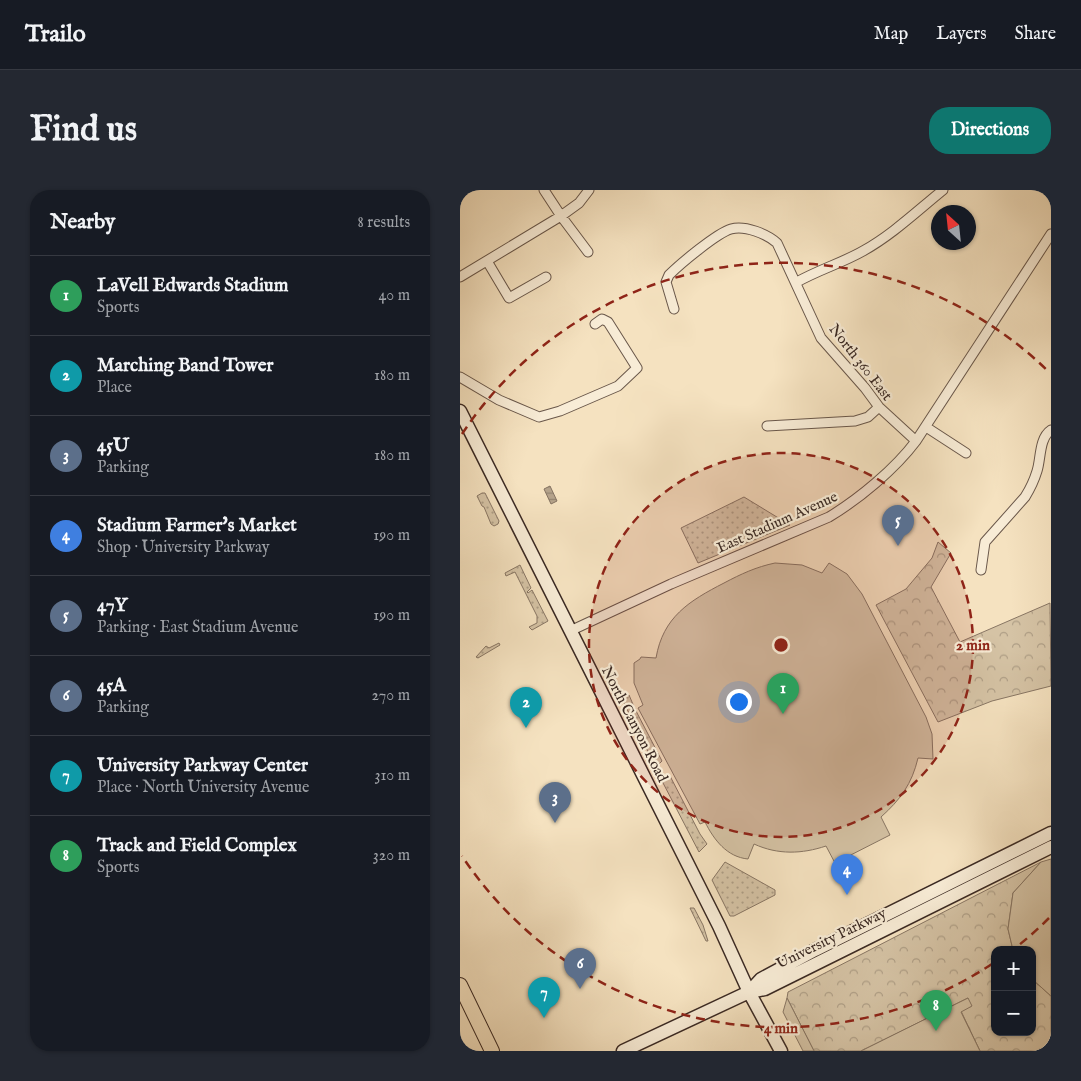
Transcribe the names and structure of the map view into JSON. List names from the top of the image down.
{
  "streets": {
    "main road": ["North Canyon Road", "University Parkway"],
    "street": ["North 360 East", "East Stadium Avenue"]
  },
  "crossings": [
    ["North 360 East", "East Stadium Avenue"],
    ["East Stadium Avenue", "North Canyon Road"],
    ["North Canyon Road", "University Parkway"]
  ],
  "north": "top left",
  "page": {
    "header": "Trailo",
    "nav": ["Map", "Layers", "Share"],
    "buttons": "Directions",
    "title": "Find us",
    "heading": ["Nearby", "8 results"],
    "list": [
      {
        "mark": "1",
        "name": "LaVell Edwards Stadium",
        "note": "Sports",
        "value": "40 m"
      },
      {
        "mark": "2",
        "name": "Marching Band Tower",
        "note": "Place",
        "value": "180 m"
      },
      {
        "mark": "3",
        "name": "45U",
        "note": "Parking",
        "value": "180 m"
      },
      {
        "mark": "4",
        "name": "Stadium Farmer's Market",
        "note": "Shop · University Parkway",
        "value": "190 m"
      },
      {
        "mark": "5",
        "name": "47Y",
        "note": "Parking · East Stadium Avenue",
        "value": "190 m"
      },
      {
        "mark": "6",
        "name": "45A",
        "note": "Parking",
        "value": "270 m"
      },
      {
        "mark": "7",
        "name": "University Parkway Center",
        "note": "Place · North University Avenue",
        "value": "310 m"
      },
      {
        "mark": "8",
        "name": "Track and Field Complex",
        "note": "Sports",
        "value": "320 m"
      }
    ],
    "pins": [
      "5",
      "1",
      "2",
      "3",
      "4",
      "6",
      "7",
      "8"
    ],
    "map_buttons": ["+", "−"]
  },
  "rings": ["2 min", "4 min"]
}
